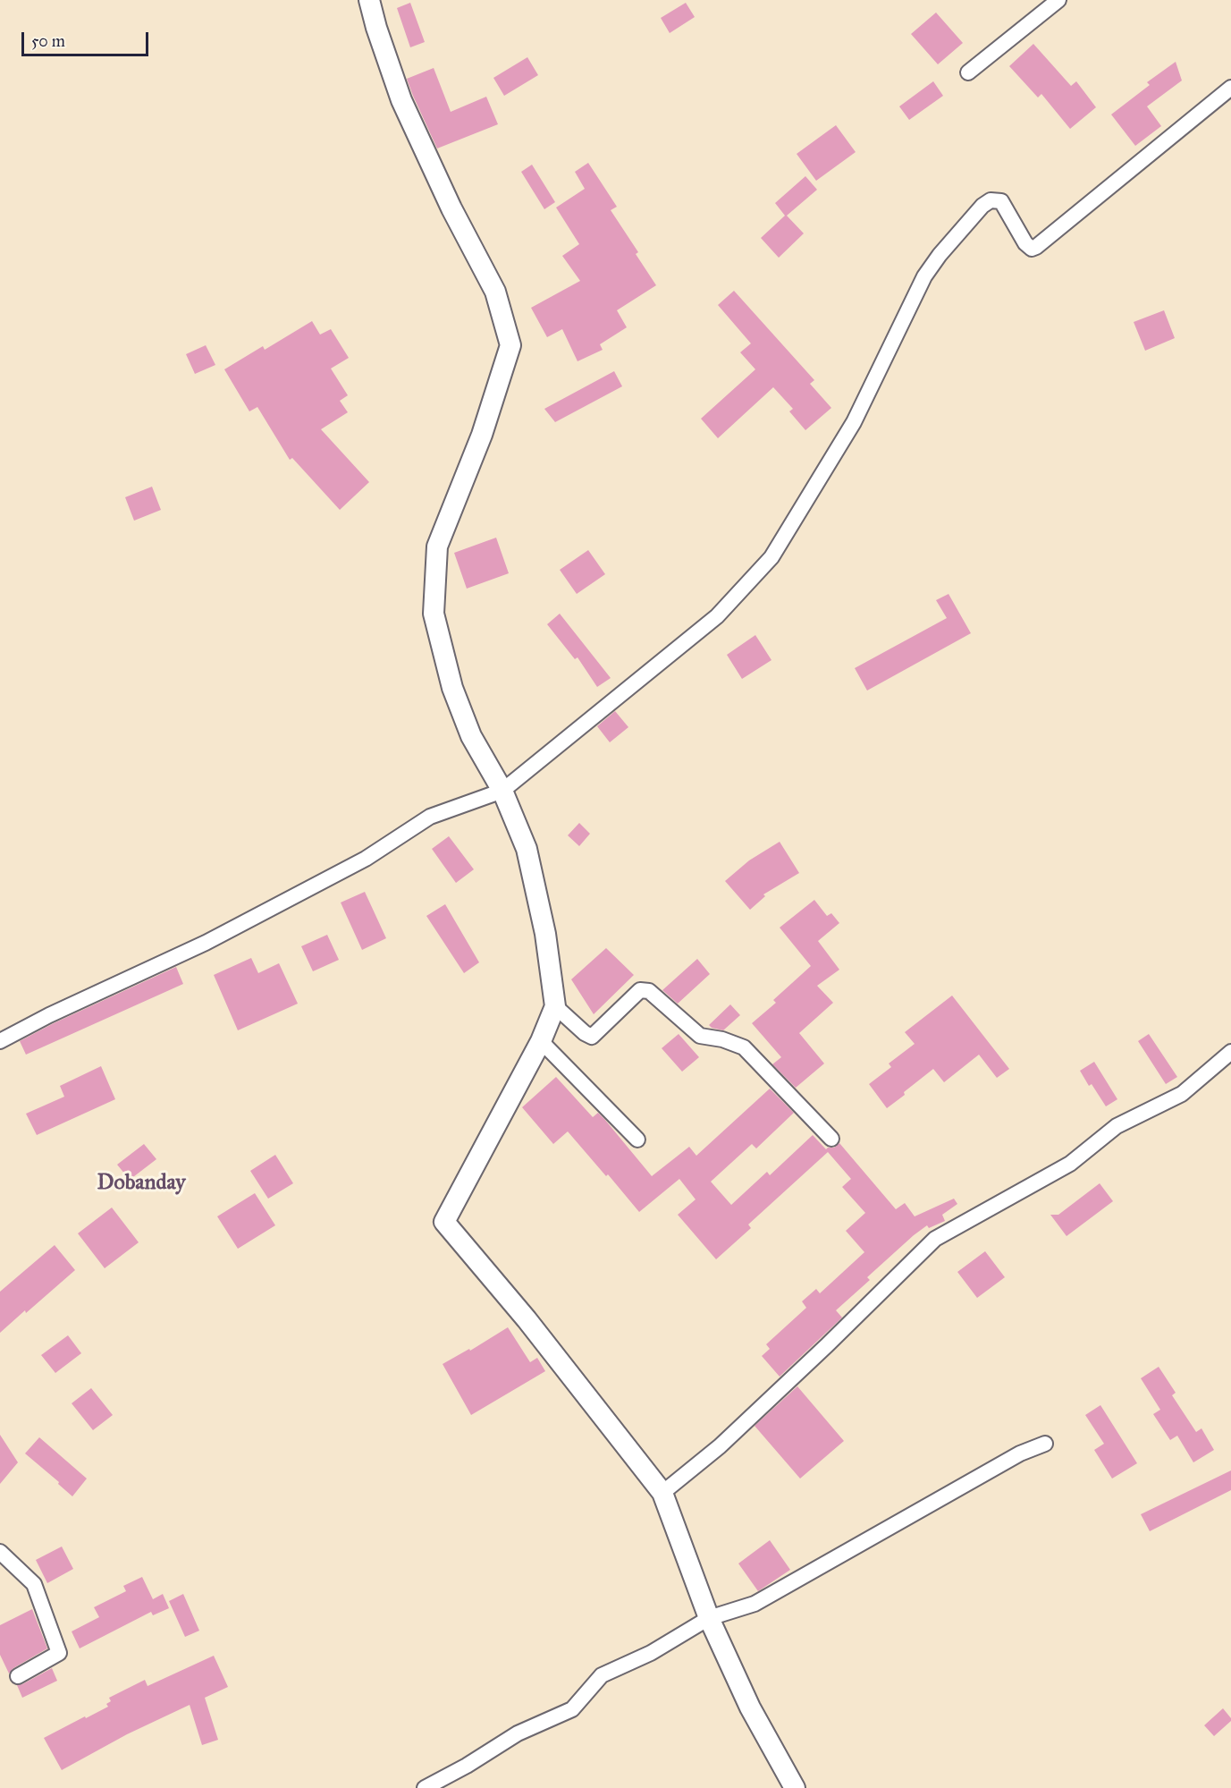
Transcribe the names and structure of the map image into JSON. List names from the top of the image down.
{
  "districts": ["Dobanday"],
  "scale_bar": "50 m"
}
